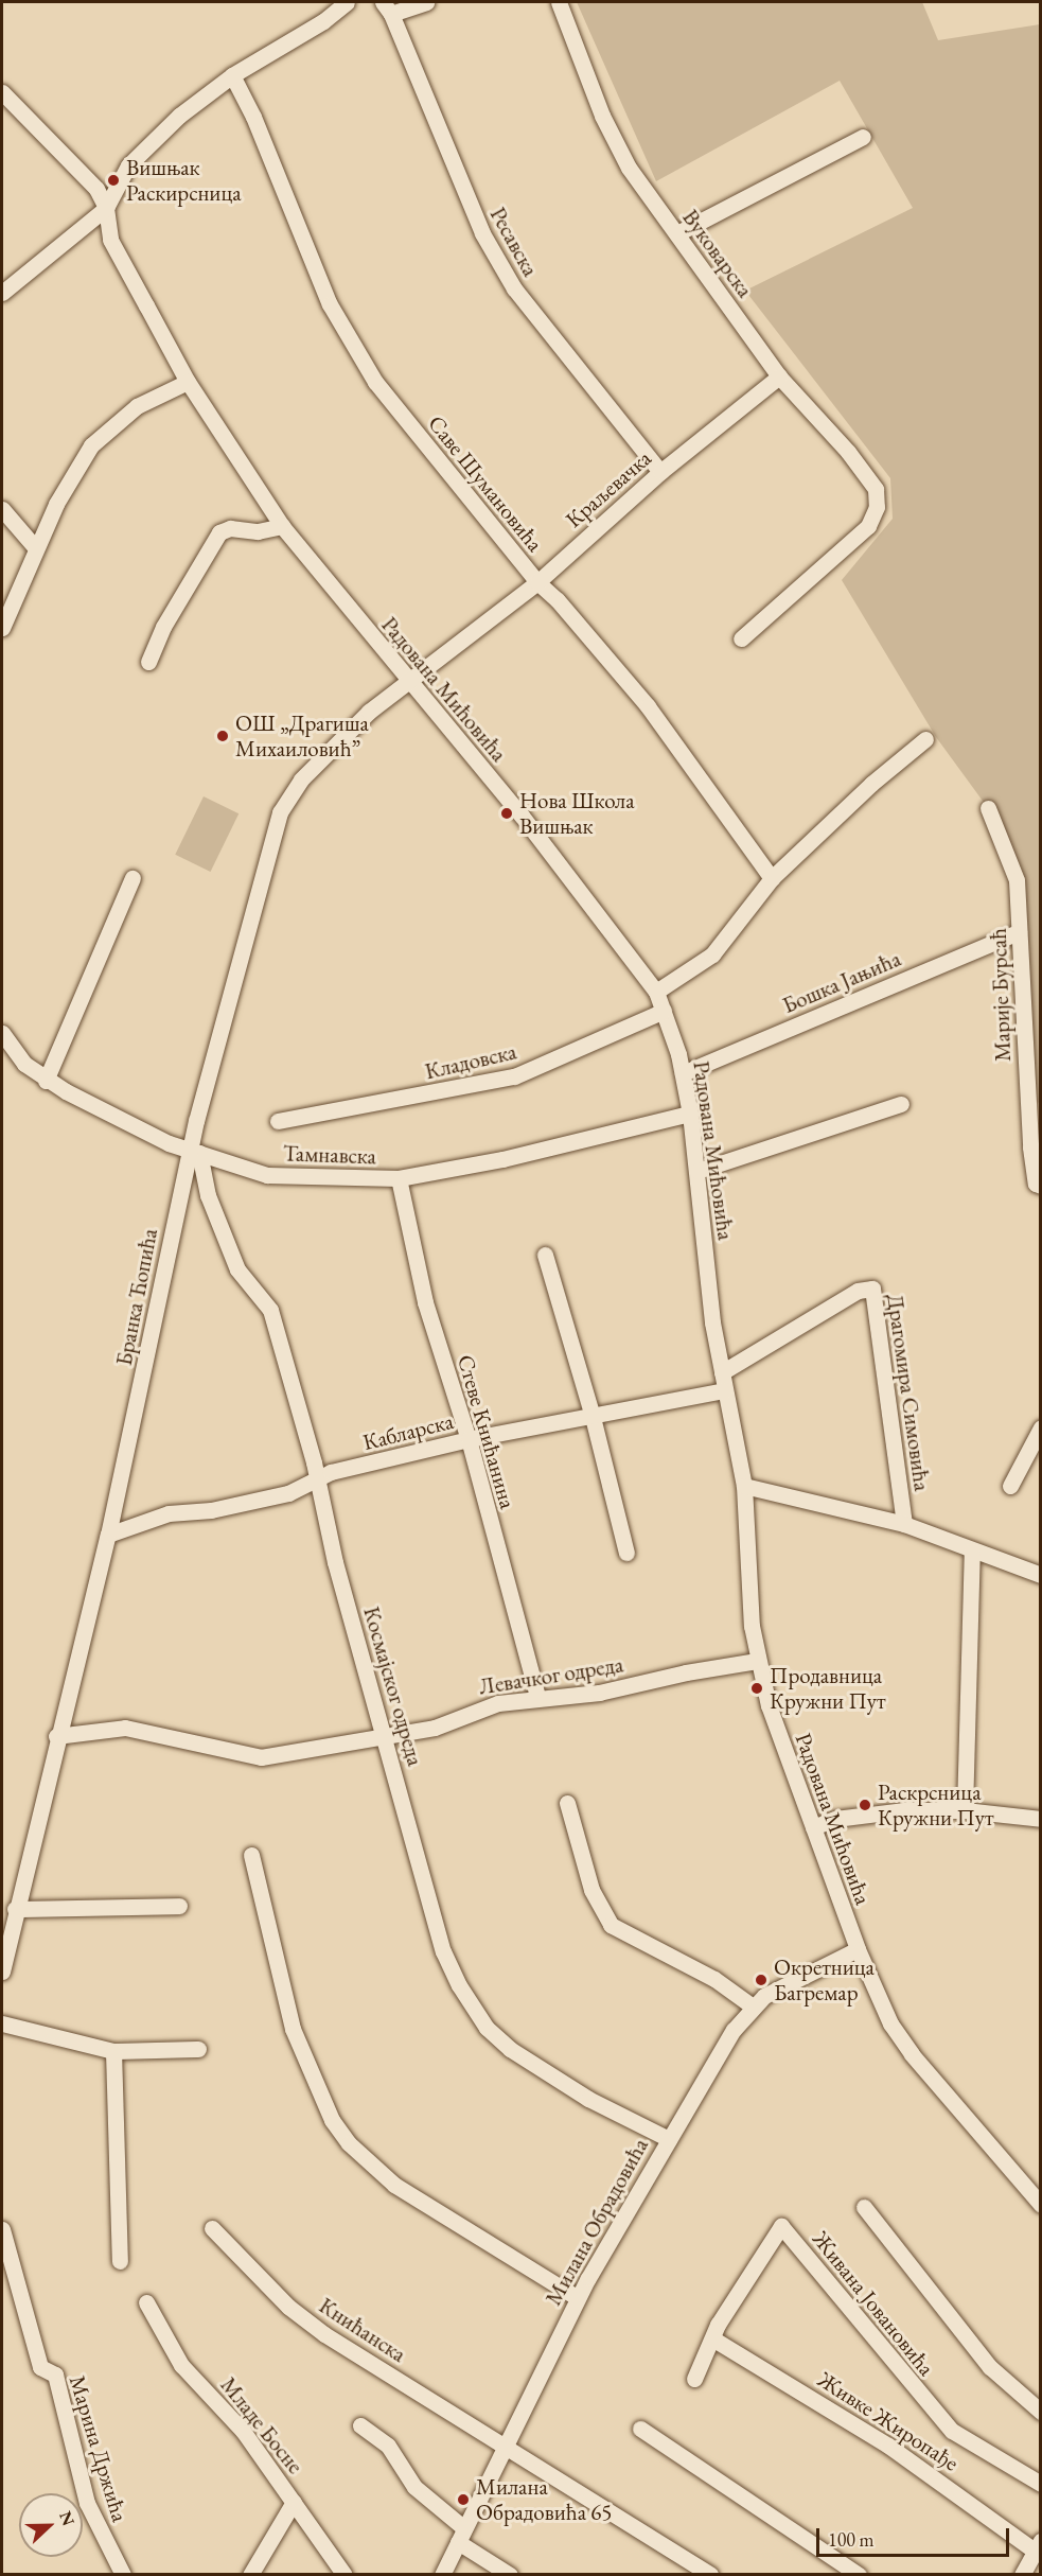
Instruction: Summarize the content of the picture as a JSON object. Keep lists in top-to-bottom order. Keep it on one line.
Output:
{"streets":{"street":["Ресавска","Вуковарска","Саве Шумановића","Краљевачка","Радована Мићовића","Бошка Јањића","Марије Бурсаћ","Кладовска","Тамнавска","Бранка Ћопића","Драгомира Симовића","Кабларска","Стеве Книћанина","Левачког одреда","Космајског одреда","Милана Обрадовића","Живана Јовановића","Книћанска","Живке Жиропађе","Младе Босне","Марина Држића"]},"crossings":[["Ресавска","Краљевачка"],["Вуковарска","Краљевачка"],["Саве Шумановића","Краљевачка"],["Краљевачка","Радована Мићовића"],["Краљевачка","Бранка Ћопића"],["Радована Мићовића","Бошка Јањића"],["Радована Мићовића","Кладовска"],["Радована Мићовића","Тамнавска"],["Радована Мићовића","Бранка Ћопића"],["Радована Мићовића","Драгомира Симовића"],["Радована Мићовића","Кабларска"],["Радована Мићовића","Левачког одреда"],["Радована Мићовића","Милана Обрадовића"],["Бошка Јањића","Марије Бурсаћ"],["Тамнавска","Бранка Ћопића"],["Тамнавска","Стеве Книћанина"],["Тамнавска","Космајског одреда"],["Бранка Ћопића","Кабларска"],["Бранка Ћопића","Левачког одреда"],["Бранка Ћопића","Космајског одреда"],["Кабларска","Стеве Книћанина"],["Кабларска","Космајског одреда"],["Стеве Книћанина","Левачког одреда"],["Левачког одреда","Космајског одреда"],["Космајског одреда","Милана Обрадовића"],["Милана Обрадовића","Книћанска"],["Живана Јовановића","Живке Жиропађе"]],"places":["Вишњак Раскирсница","ОШ „Драгиша Михаиловић”","Нова Школа Вишњак","Продавница Кружни Пут","Раскрсница Кружни Пут","Окретница Багремар","Милана Обрадовића 65"],"scale_bar":"100 m","north":"right"}
